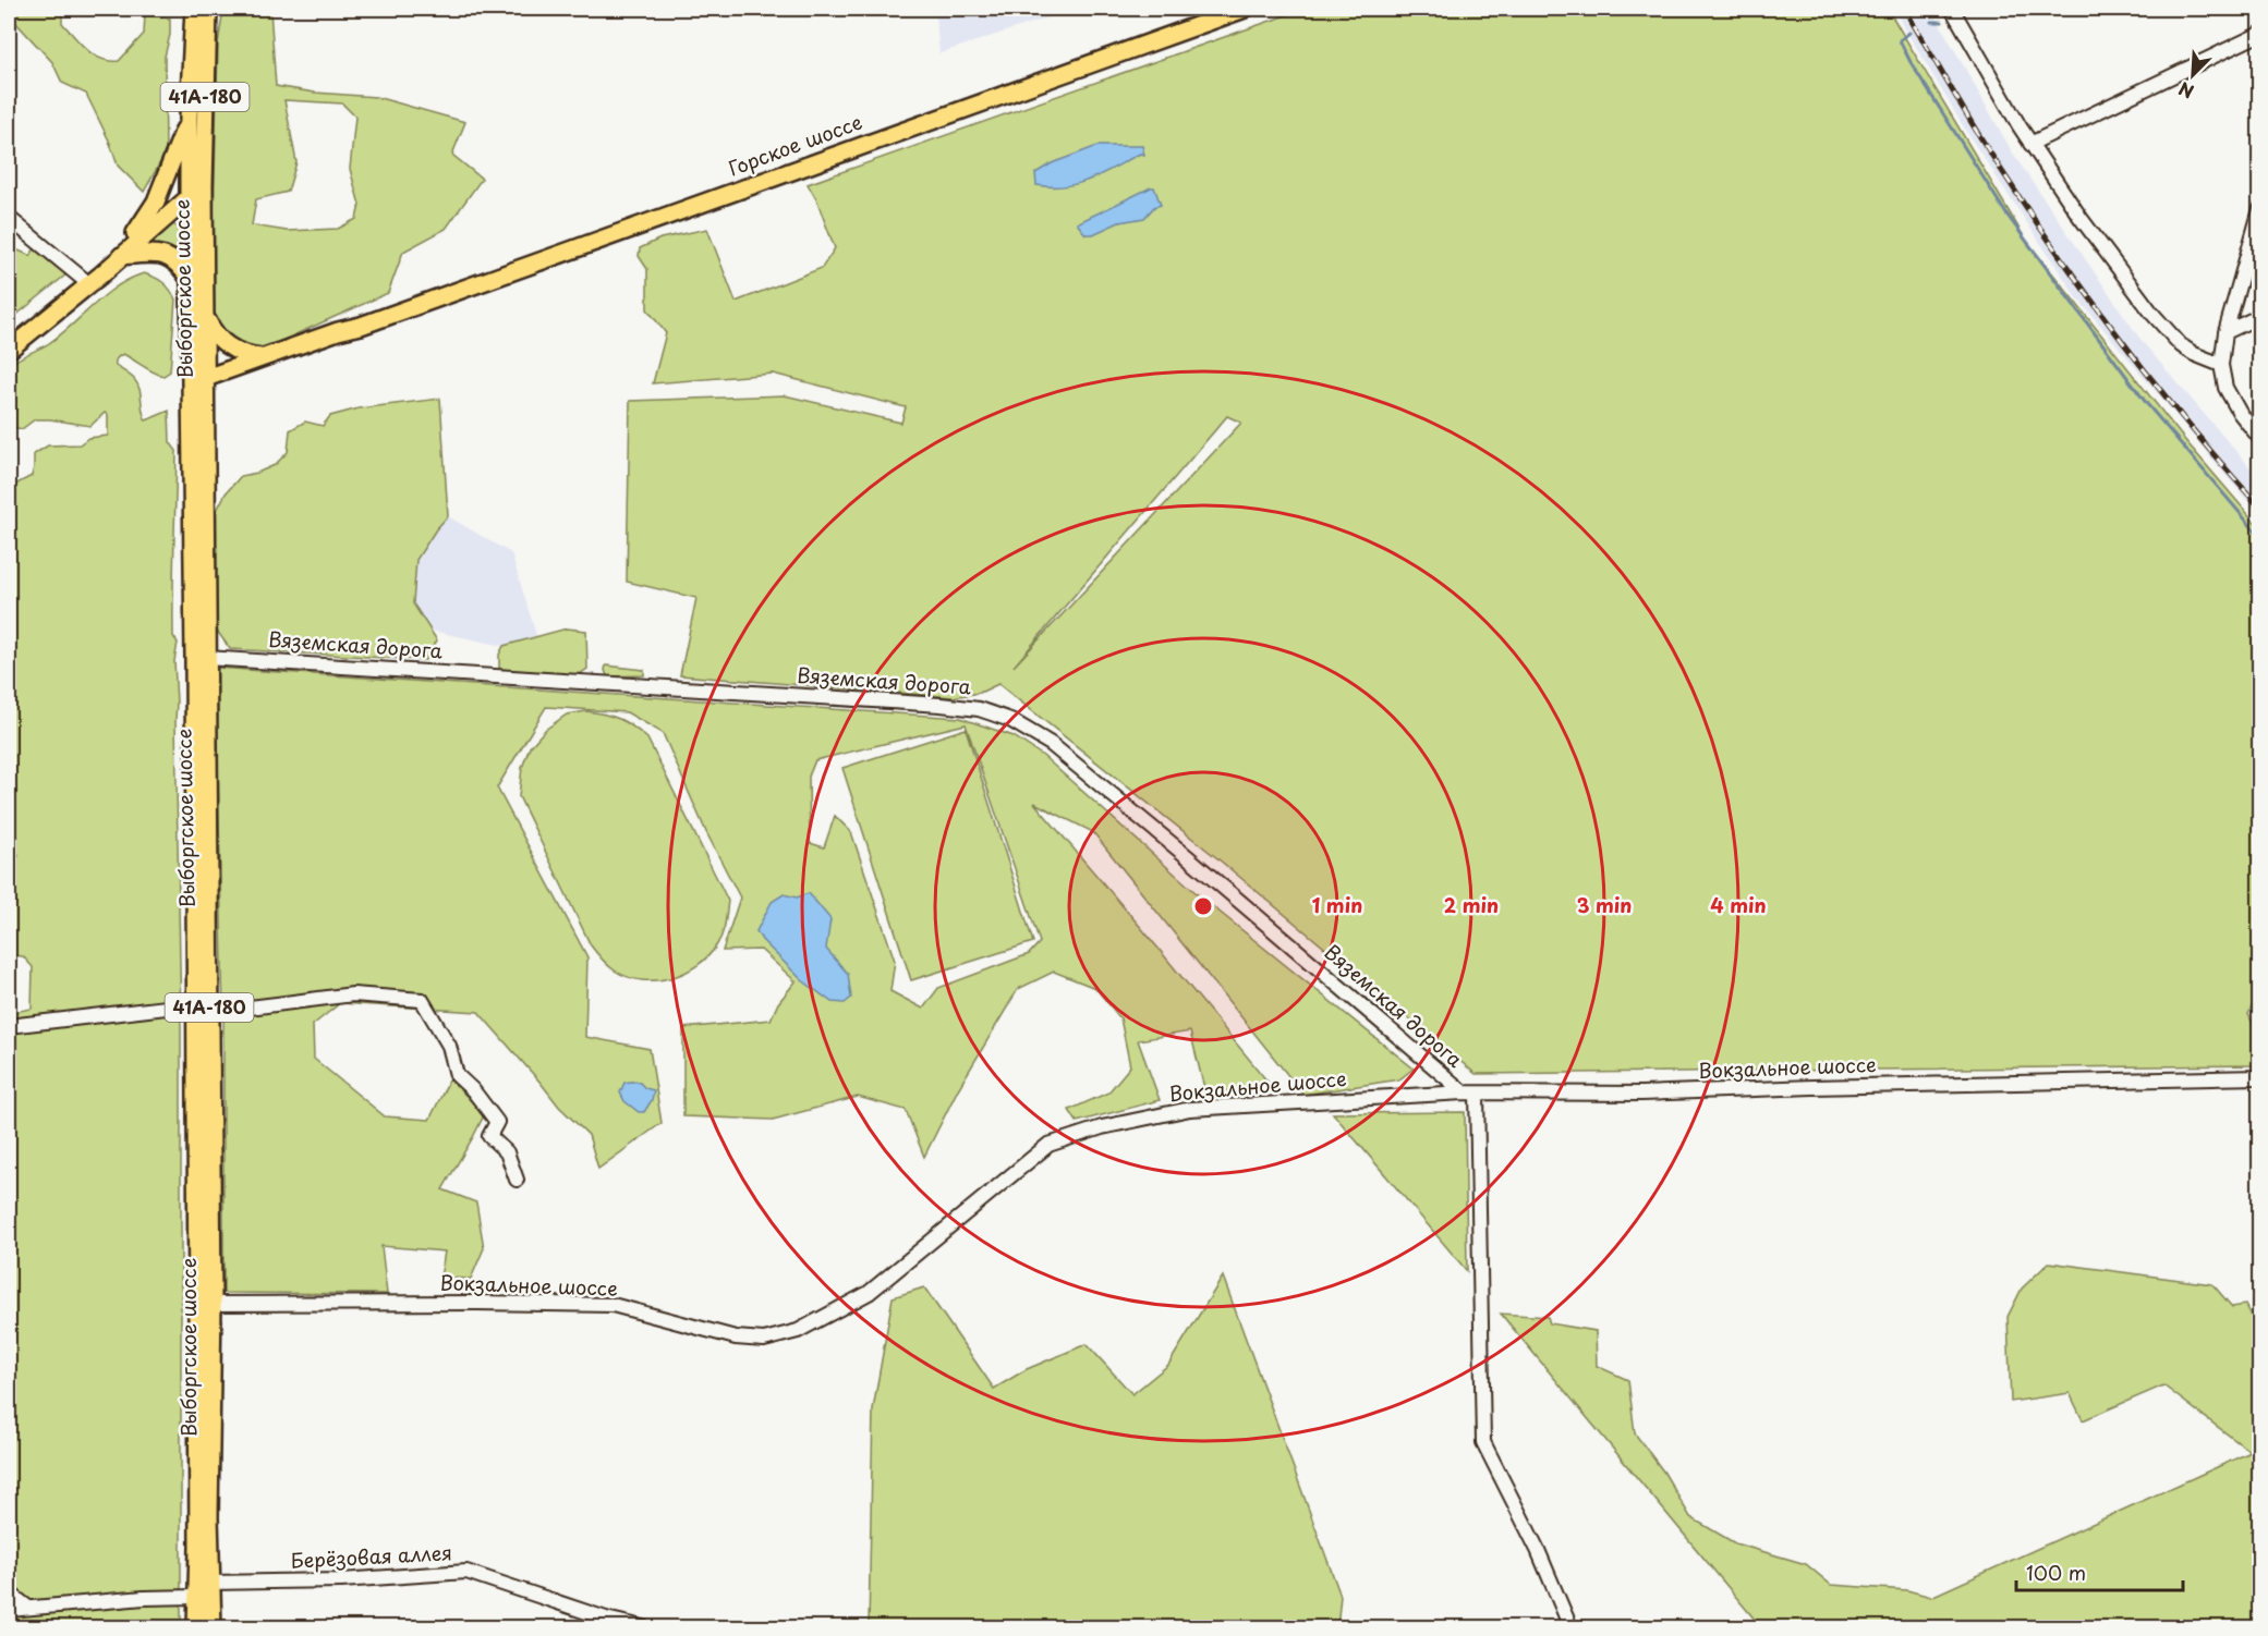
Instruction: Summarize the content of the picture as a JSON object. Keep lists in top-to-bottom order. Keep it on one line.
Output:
{"streets":{"main road":["41А-180","Горское шоссе","Выборгское шоссе"],"street":["Вяземская дорога","Вокзальное шоссе","Берёзовая аллея"]},"crossings":[["Горское шоссе","Выборгское шоссе"],["Выборгское шоссе","Вяземская дорога"],["Выборгское шоссе","Вокзальное шоссе"],["Выборгское шоссе","Берёзовая аллея"],["Вяземская дорога","Вокзальное шоссе"]],"scale_bar":"100 m","north":"bottom left","rings":["1 min","2 min","3 min","4 min"]}
